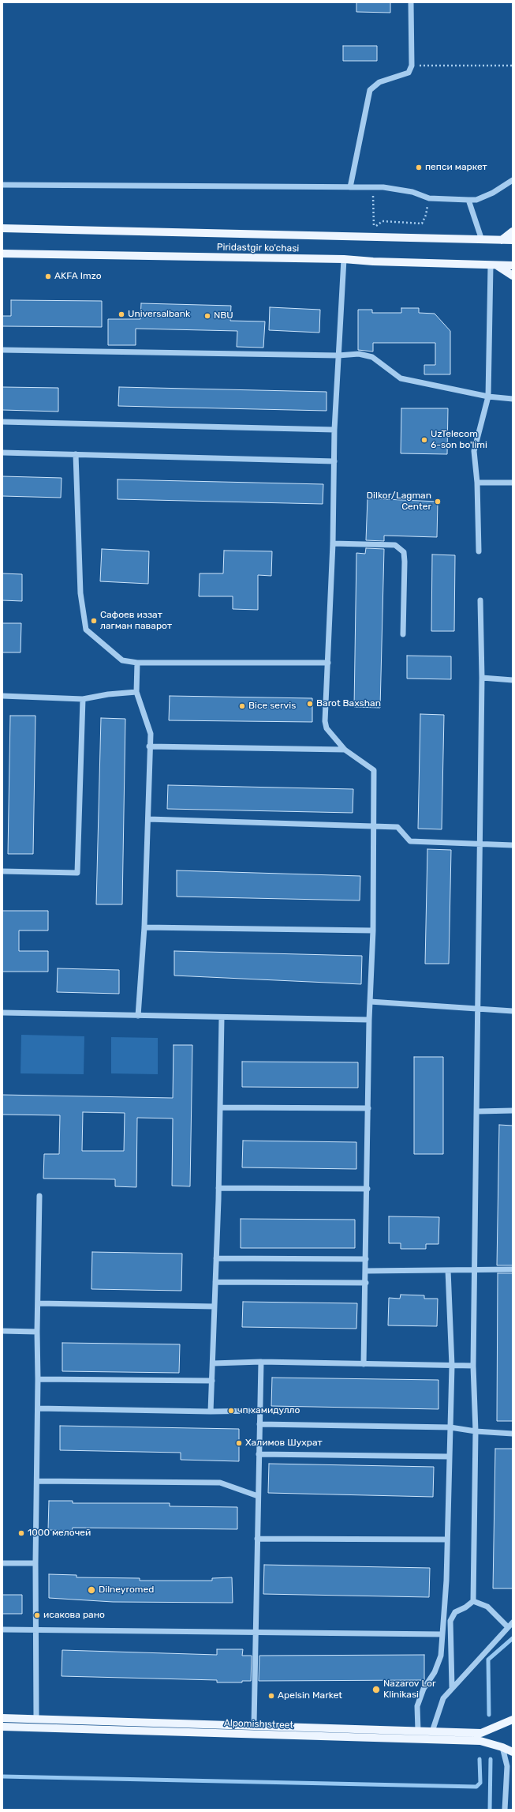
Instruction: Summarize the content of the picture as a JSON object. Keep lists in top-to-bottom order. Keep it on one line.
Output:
{"streets":{"main road":["Piridastgir ko'chasi","Alpomish street"]},"places":["пепси маркет","AKFA Imzo","Universalbank","NBU","UzTelecom 6-son bo'limi","Dilkor/Lagman Center","Сафоев иззат лагман паварот","Barot Baxshan","Bice servis","чп хамидулло","Халимов Шухрат","1000 мелочей","Dilneyromed","исакова рано","Nazarov Lor Klinikasi","Apelsin Market"]}
